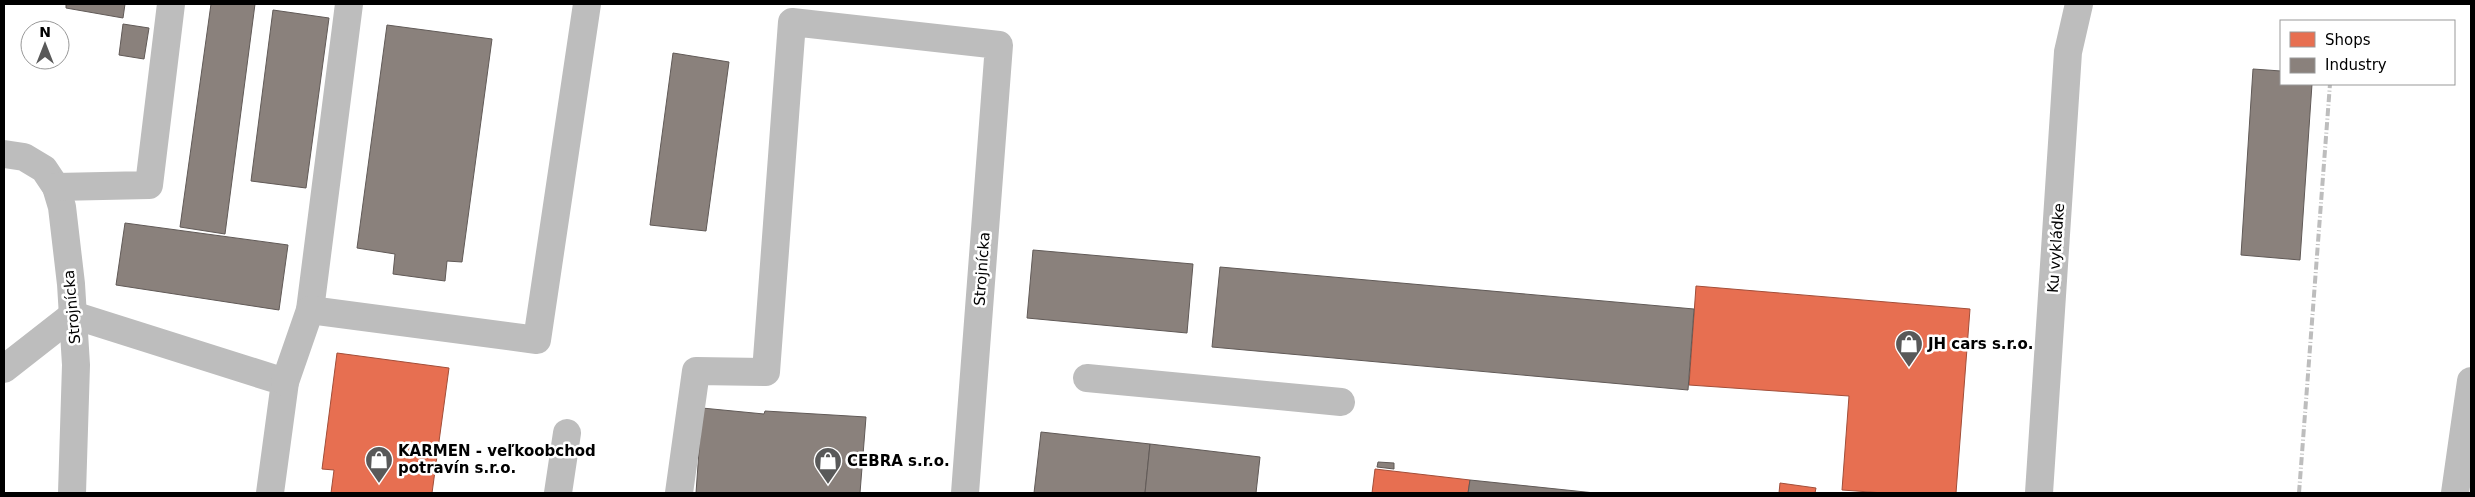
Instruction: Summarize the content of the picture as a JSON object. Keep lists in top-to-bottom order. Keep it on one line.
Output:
{"streets":{"lane":["Ku vykládke","Strojnícka"]},"places":{"shop":["JH cars s.r.o.","KARMEN - veľkoobchod potravín s.r.o.","CEBRA s.r.o."]},"legend":["Shops","Industry"],"north":"top"}
